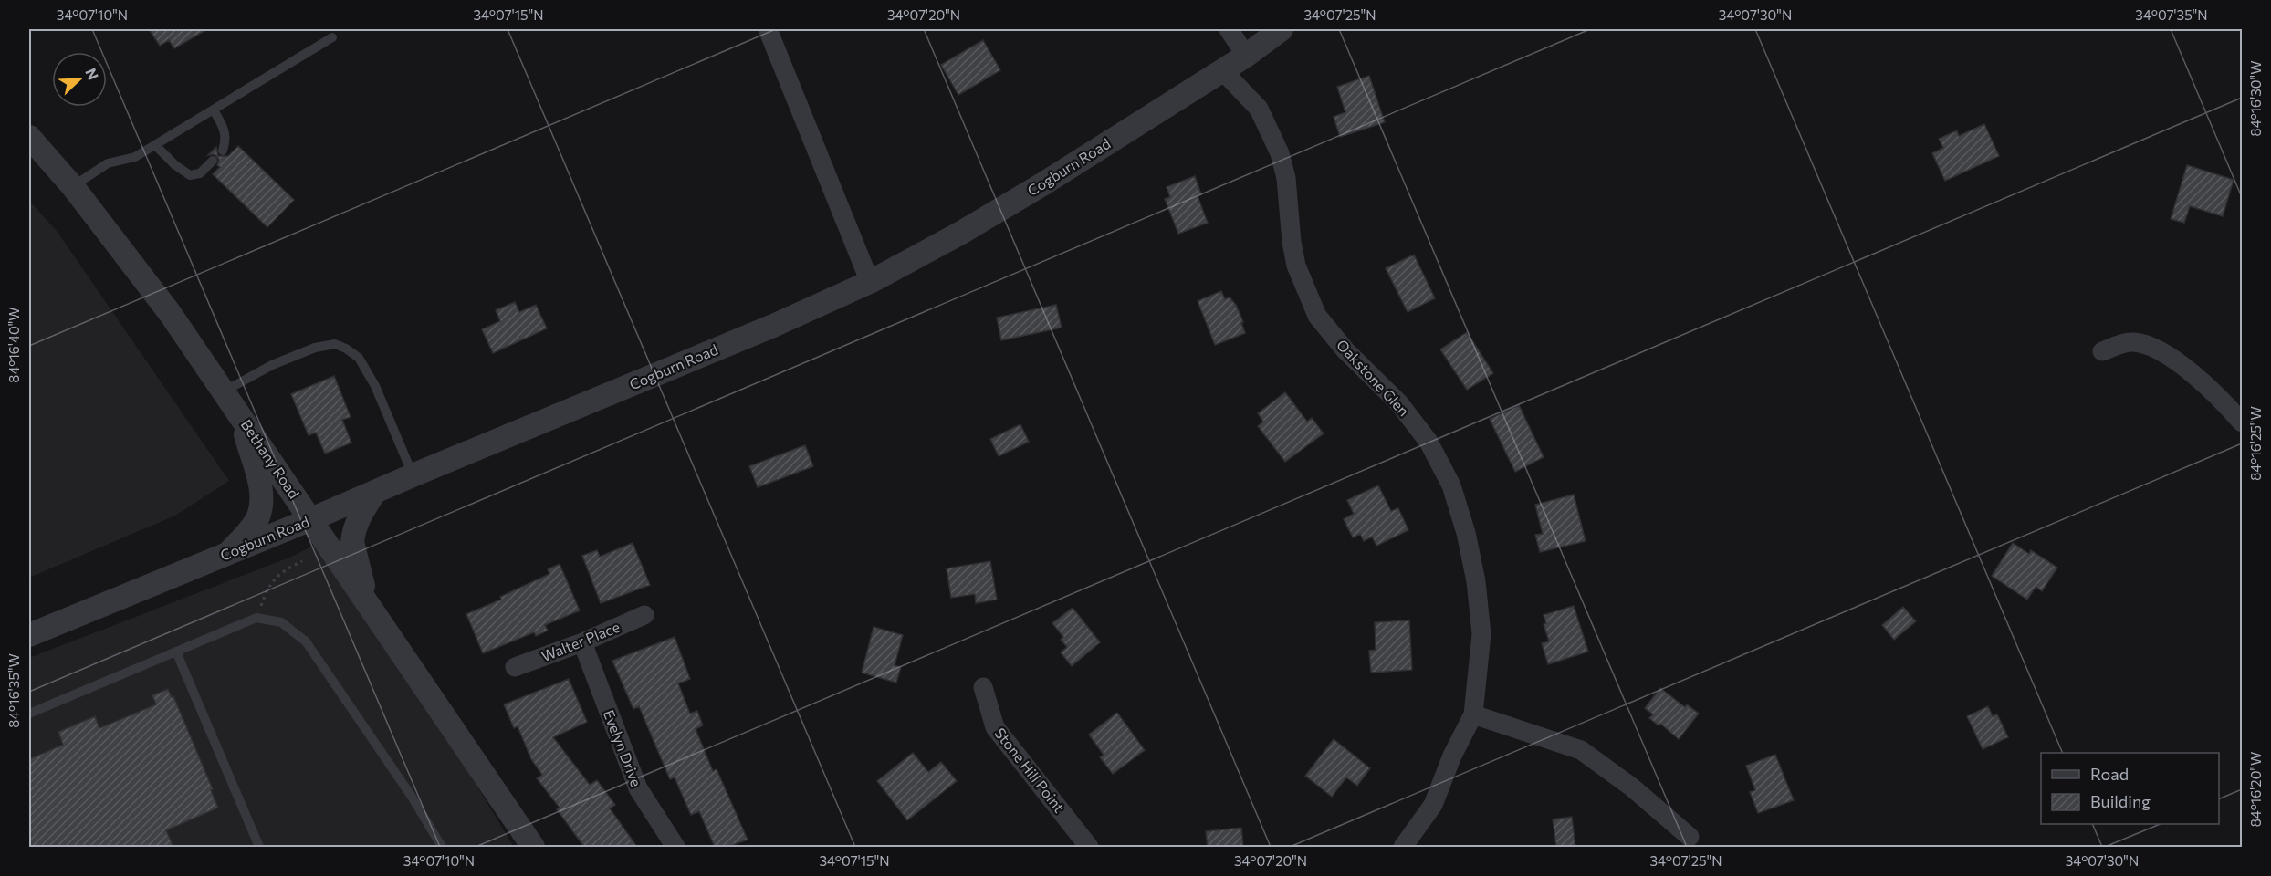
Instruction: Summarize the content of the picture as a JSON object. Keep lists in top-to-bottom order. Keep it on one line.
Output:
{"streets":{"street":["Cogburn Road","Oakstone Glen","Bethany Road","Walter Place","Evelyn Drive","Stone Hill Point"]},"crossings":[["Cogburn Road","Oakstone Glen"],["Cogburn Road","Bethany Road"],["Walter Place","Evelyn Drive"]],"legend":["Road","Building"],"north":"top right","coordinates":["34°07'10\"N","34°07'15\"N","34°07'20\"N","34°07'25\"N","34°07'30\"N","34°07'35\"N","84°16'30\"W","84°16'40\"W","84°16'25\"W","84°16'35\"W","84°16'20\"W"]}
